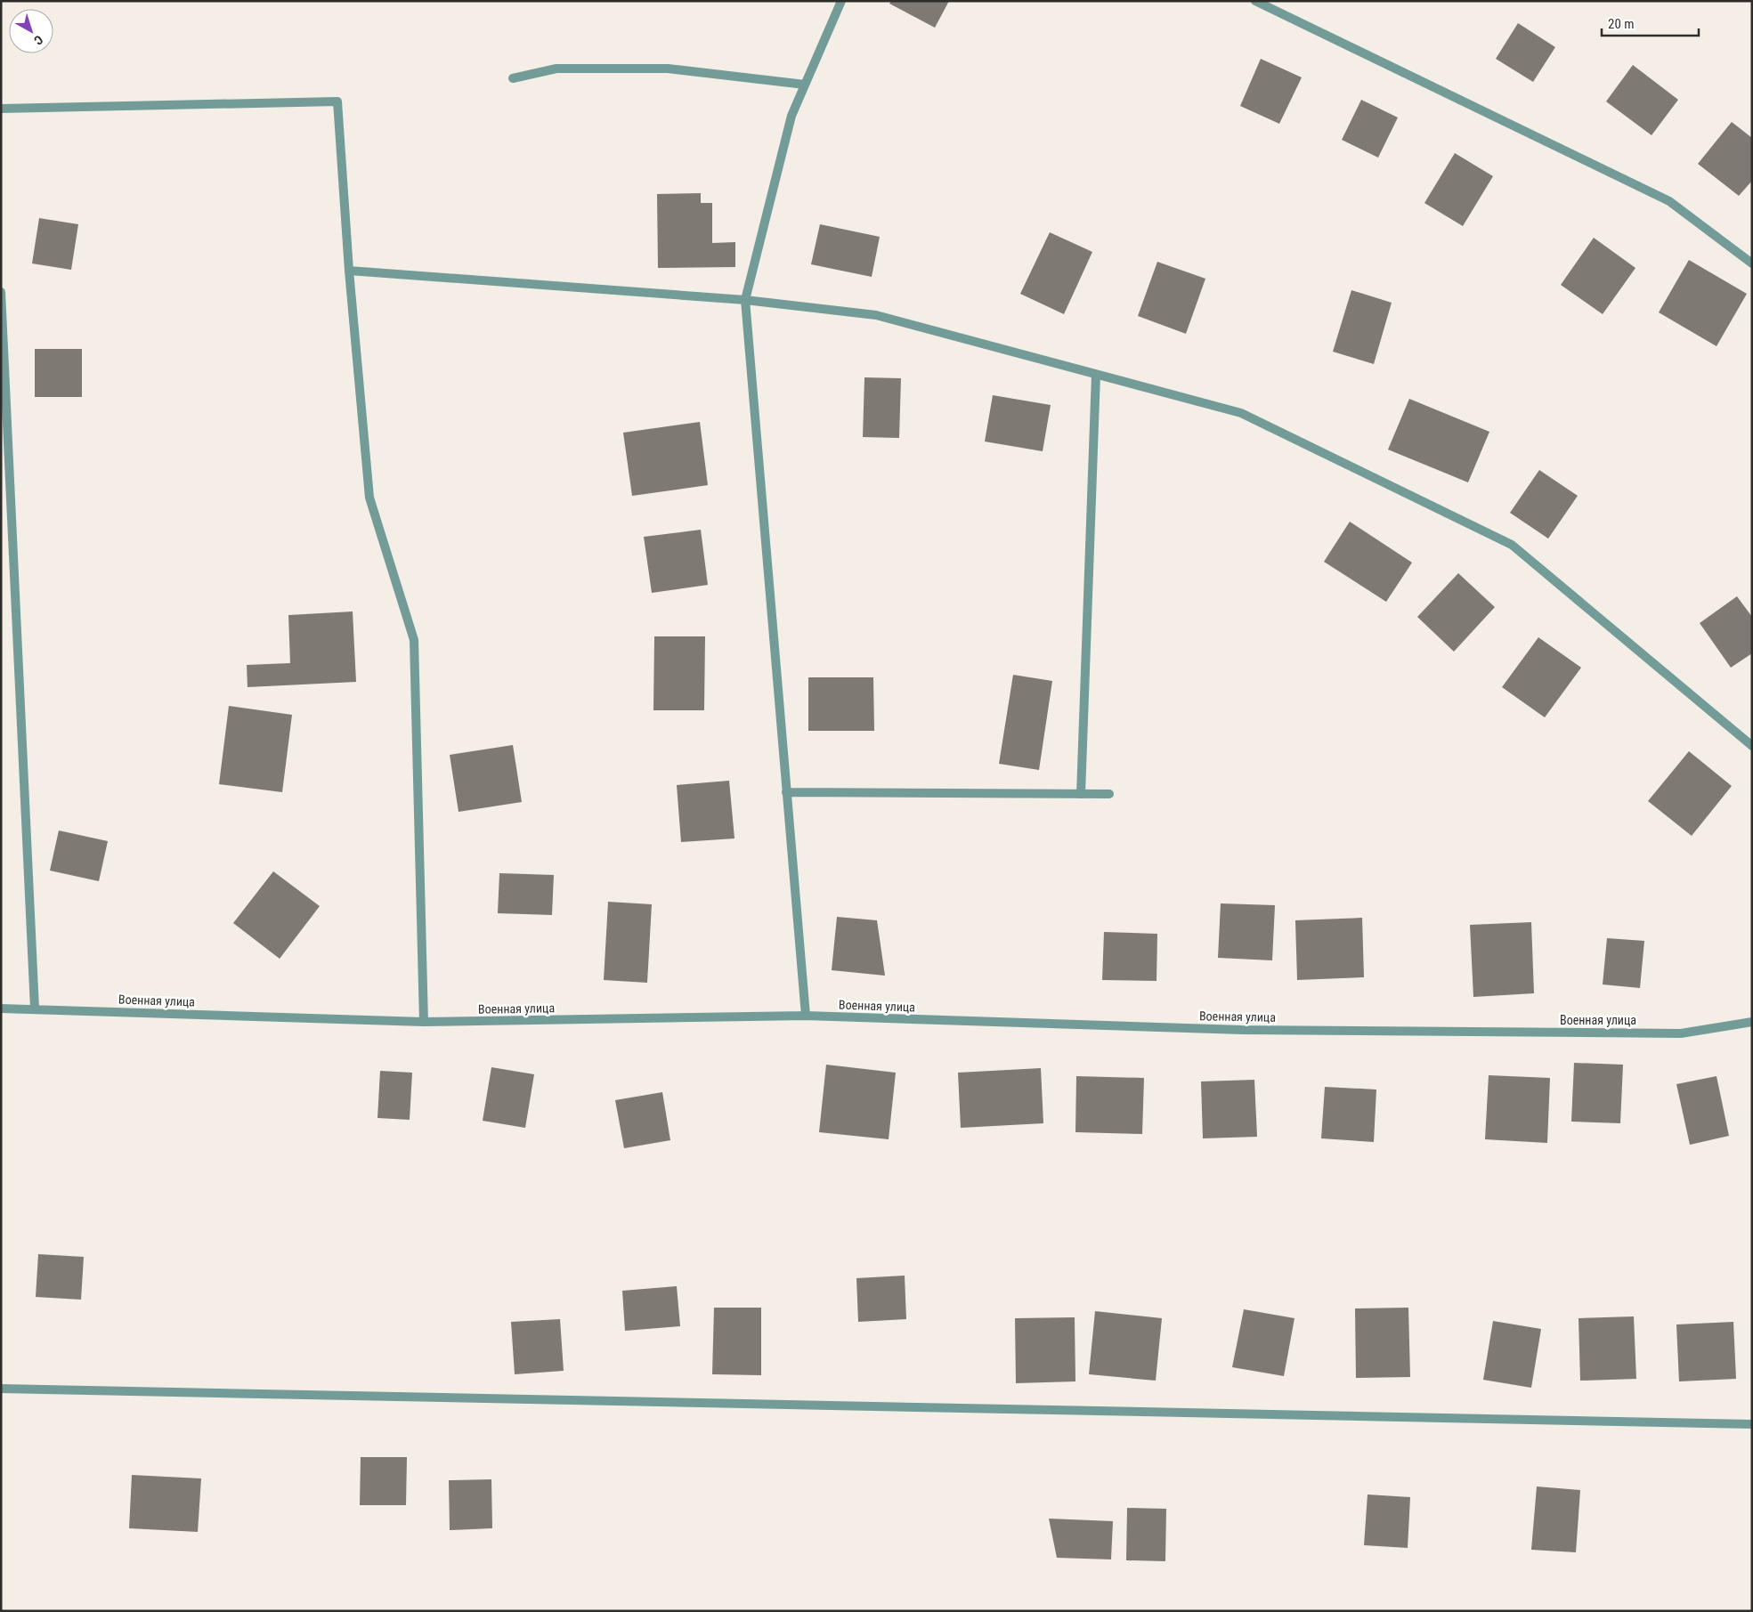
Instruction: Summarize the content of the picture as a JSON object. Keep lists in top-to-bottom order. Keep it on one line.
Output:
{"streets":{"street":["Военная улица"]},"scale_bar":"20 m","north":"bottom right"}
